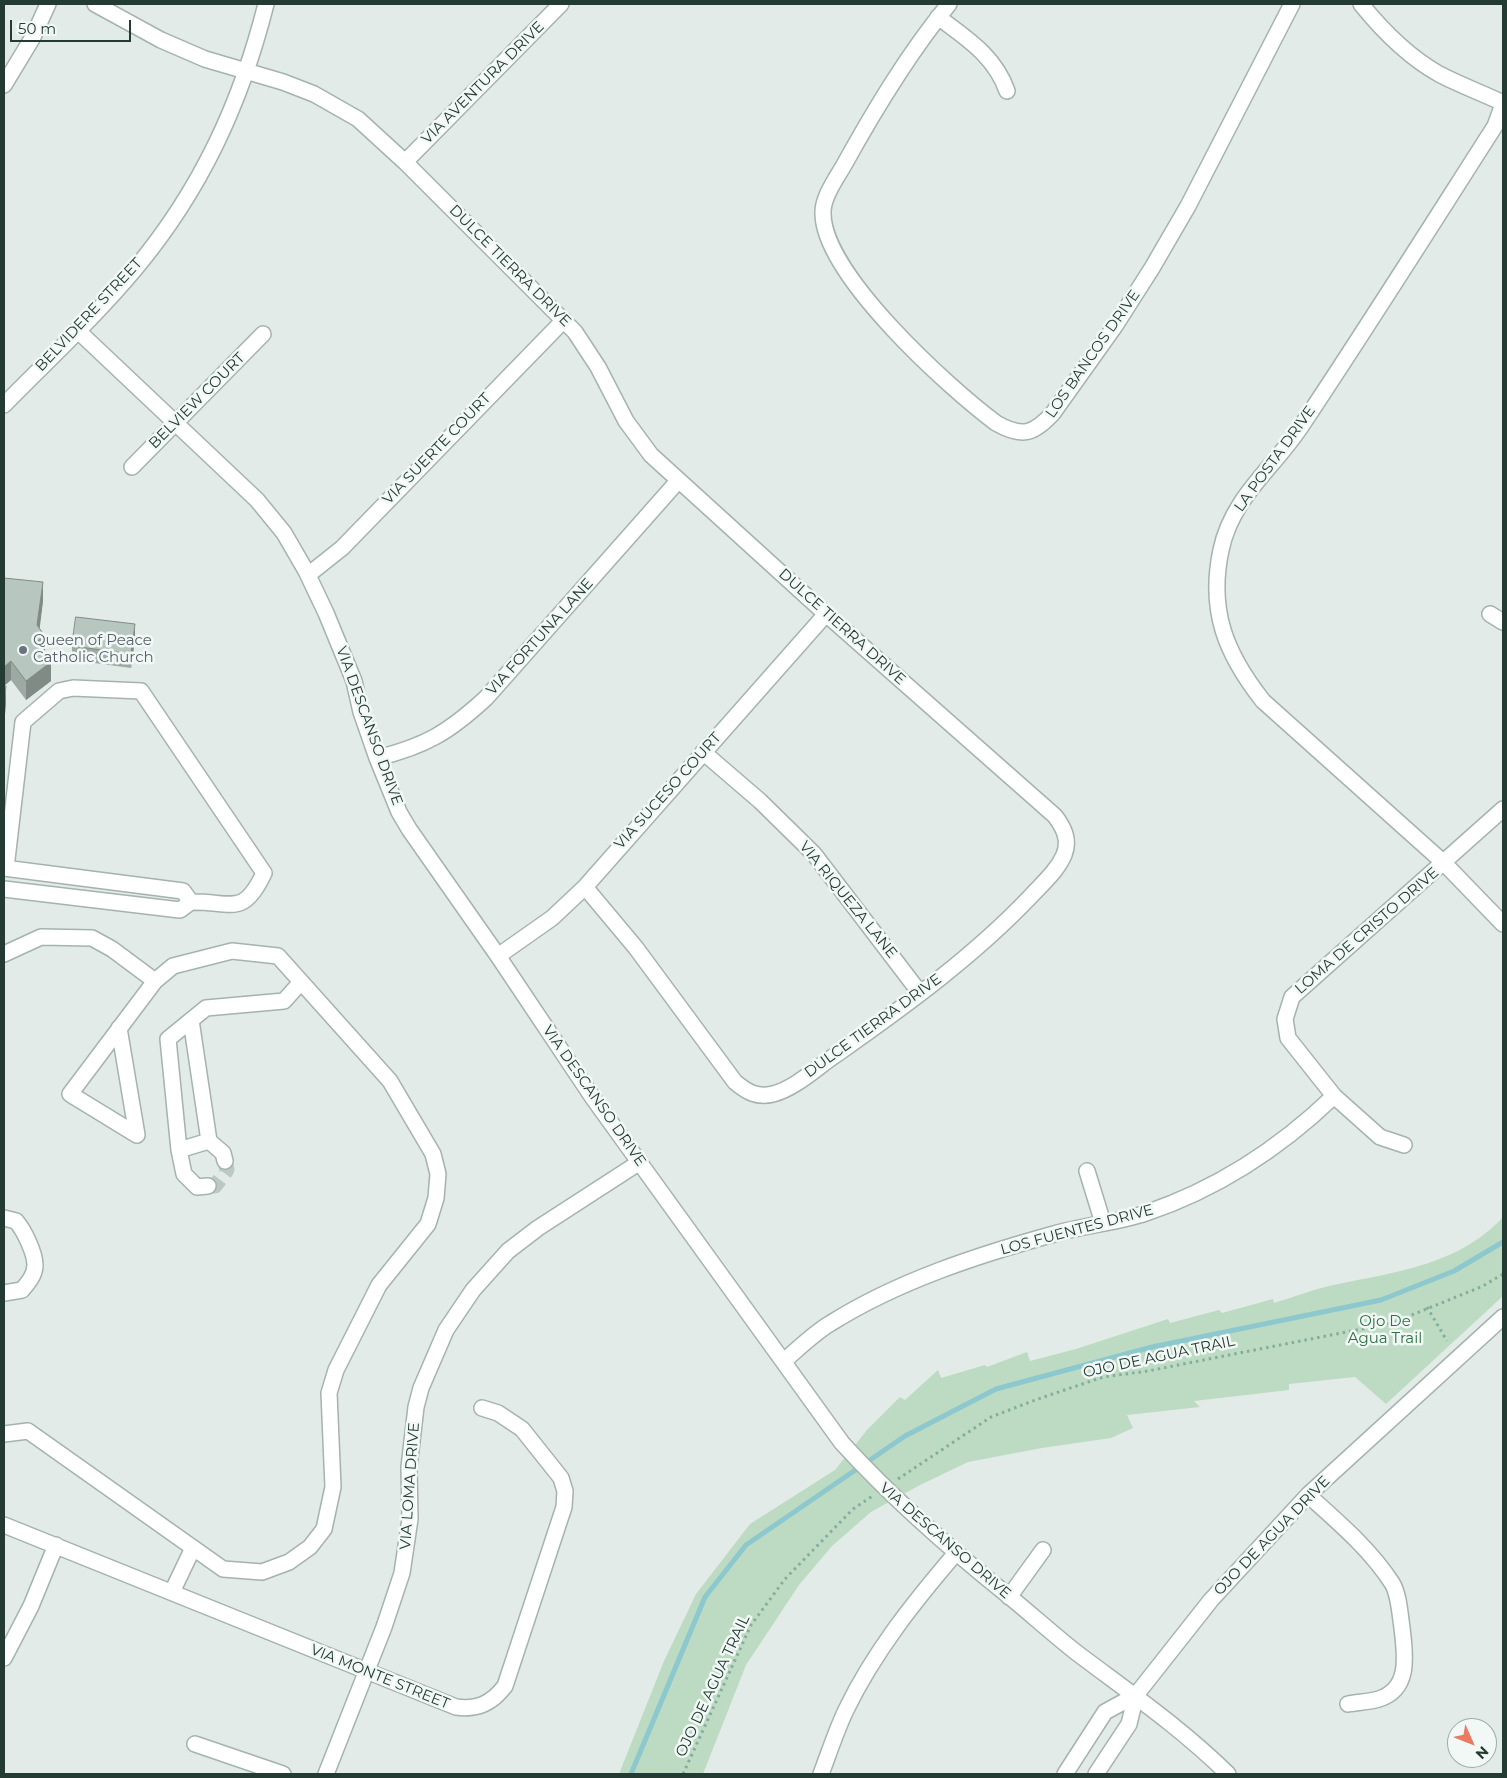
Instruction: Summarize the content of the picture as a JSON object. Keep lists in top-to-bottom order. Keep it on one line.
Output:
{"streets":{"street":["VIA AVENTURA DRIVE","DULCE TIERRA DRIVE","BELVIDERE STREET","LOS BANCOS DRIVE","BELVIEW COURT","VIA SUERTE COURT","LA POSTA DRIVE","VIA FORTUNA LANE","VIA DESCANSO DRIVE","VIA SUCESO COURT","VIA RIQUEZA LANE","LOMA DE CRISTO DRIVE","LOS FUENTES DRIVE","VIA LOMA DRIVE","OJO DE AGUA DRIVE","VIA MONTE STREET"],"path":["OJO DE AGUA TRAIL"]},"crossings":[["VIA AVENTURA DRIVE","DULCE TIERRA DRIVE"],["DULCE TIERRA DRIVE","BELVIDERE STREET"],["DULCE TIERRA DRIVE","VIA SUERTE COURT"],["DULCE TIERRA DRIVE","VIA FORTUNA LANE"],["DULCE TIERRA DRIVE","VIA SUCESO COURT"],["DULCE TIERRA DRIVE","VIA RIQUEZA LANE"],["BELVIDERE STREET","VIA DESCANSO DRIVE"],["BELVIEW COURT","VIA DESCANSO DRIVE"],["VIA SUERTE COURT","VIA DESCANSO DRIVE"],["LA POSTA DRIVE","LOMA DE CRISTO DRIVE"],["VIA FORTUNA LANE","VIA DESCANSO DRIVE"],["VIA DESCANSO DRIVE","VIA SUCESO COURT"],["VIA DESCANSO DRIVE","LOS FUENTES DRIVE"],["VIA DESCANSO DRIVE","OJO DE AGUA TRAIL"],["VIA DESCANSO DRIVE","VIA LOMA DRIVE"],["VIA DESCANSO DRIVE","OJO DE AGUA DRIVE"],["VIA SUCESO COURT","VIA RIQUEZA LANE"],["LOMA DE CRISTO DRIVE","LOS FUENTES DRIVE"],["VIA LOMA DRIVE","VIA MONTE STREET"]],"parks":["Ojo De Agua Trail"],"places":["Queen of Peace Catholic Church"],"scale_bar":"50 m","north":"bottom right"}
